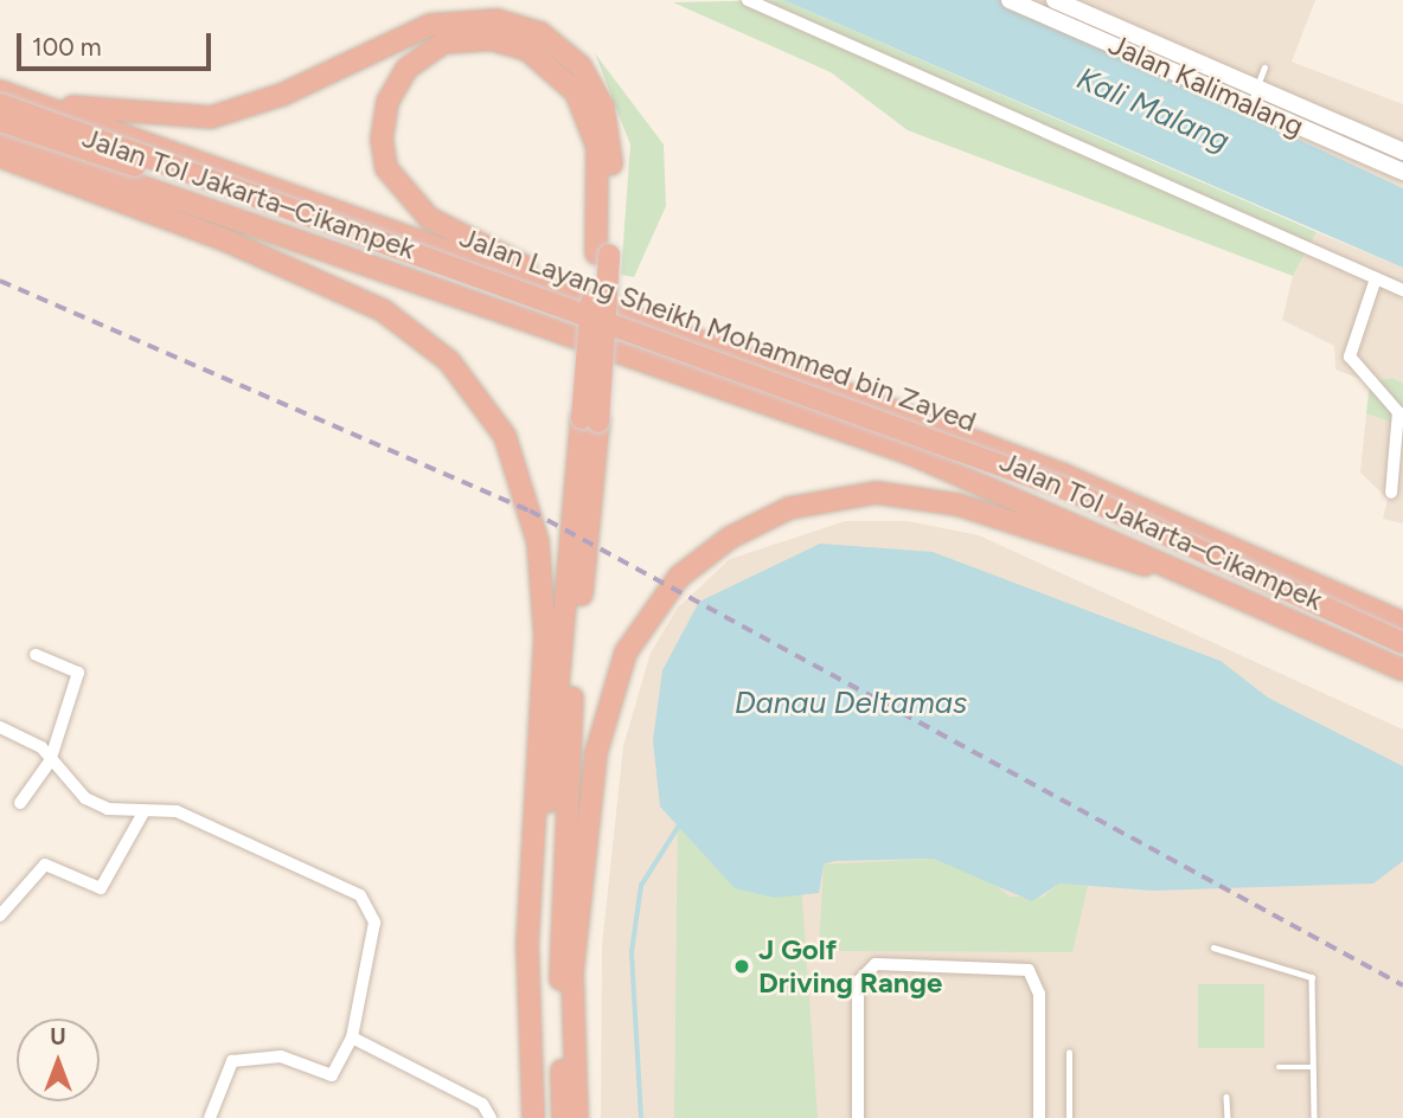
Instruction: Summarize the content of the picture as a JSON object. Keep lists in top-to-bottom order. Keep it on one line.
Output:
{"streets":{"highway":["Jalan Tol Jakarta–Cikampek","Jalan Layang Sheikh Mohammed bin Zayed"],"main road":["Jalan Kalimalang"]},"water":["Kali Malang","Danau Deltamas"],"places":["J Golf Driving Range"],"scale_bar":"100 m","north":"top"}
